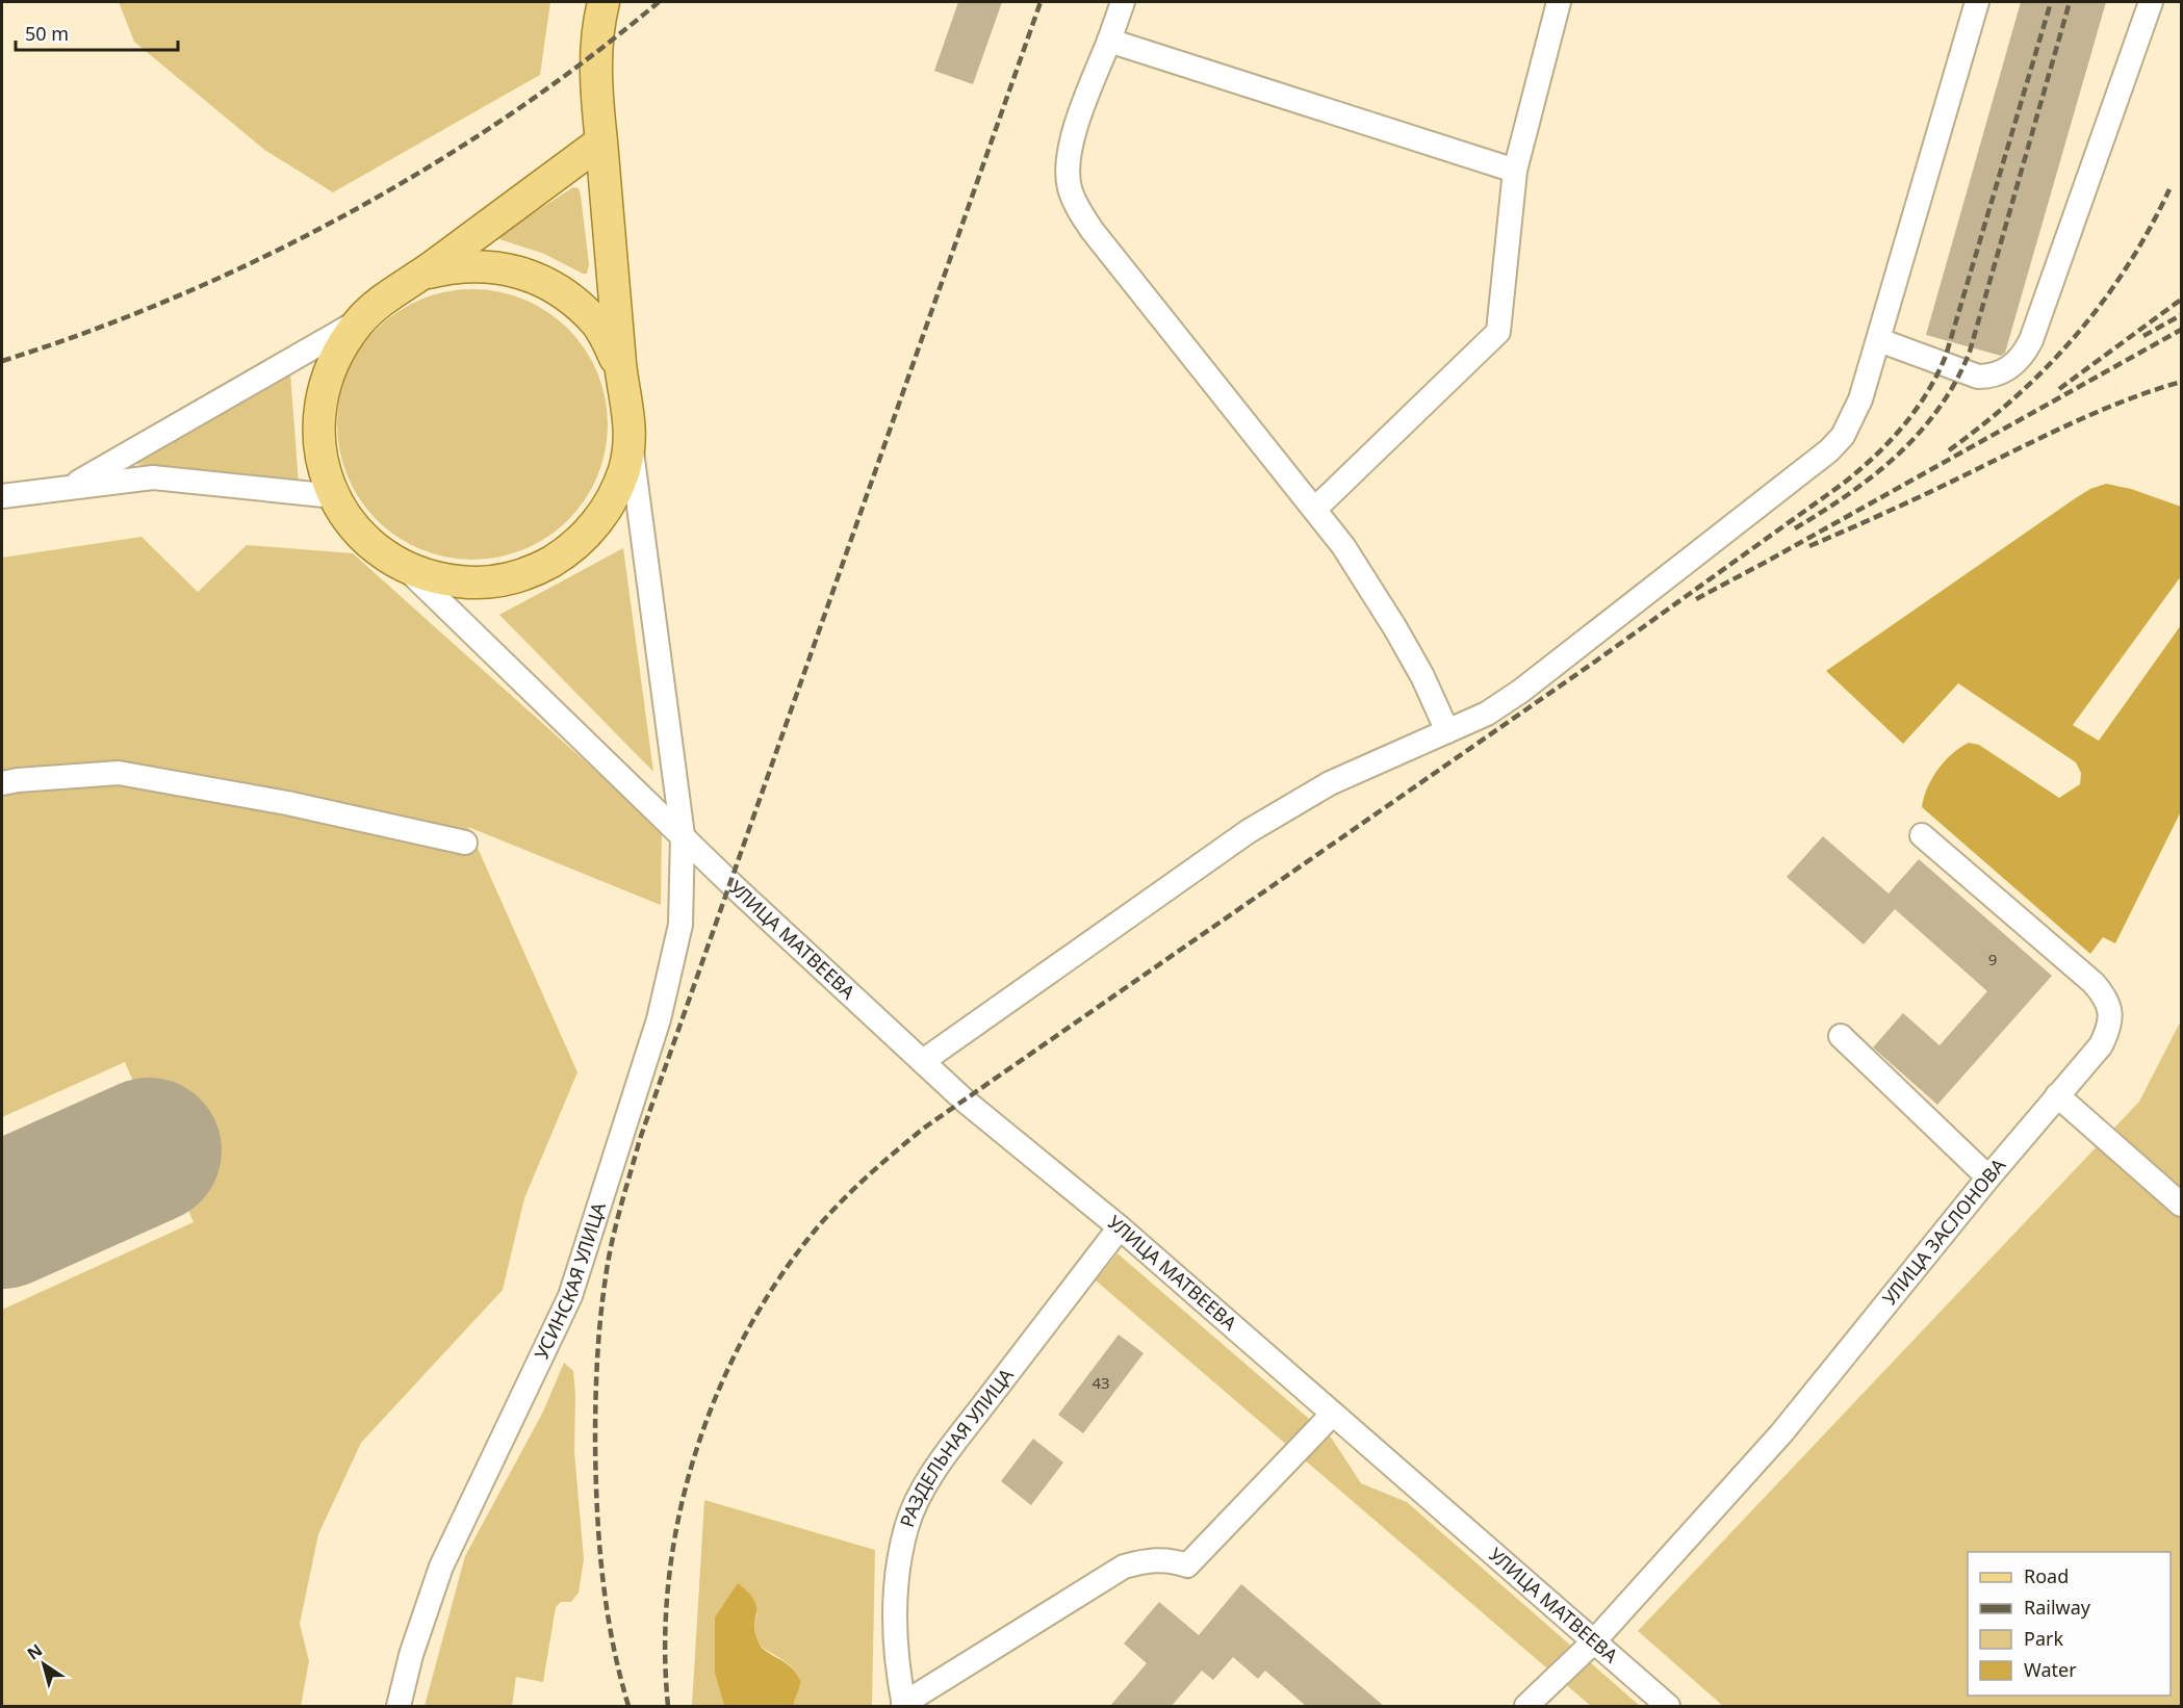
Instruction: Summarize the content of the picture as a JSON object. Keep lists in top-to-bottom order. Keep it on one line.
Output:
{"streets":{"street":["УЛИЦА МАТВЕЕВА","УЛИЦА ЗАСЛОНОВА","УСИНСКАЯ УЛИЦА","РАЗДЕЛЬНАЯ УЛИЦА"]},"crossings":[["УЛИЦА МАТВЕЕВА","УЛИЦА ЗАСЛОНОВА"],["УЛИЦА МАТВЕЕВА","УСИНСКАЯ УЛИЦА"],["УЛИЦА МАТВЕЕВА","РАЗДЕЛЬНАЯ УЛИЦА"]],"house_numbers":["9","43"],"legend":["Road","Railway","Park","Water"],"scale_bar":"50 m","north":"top left"}
